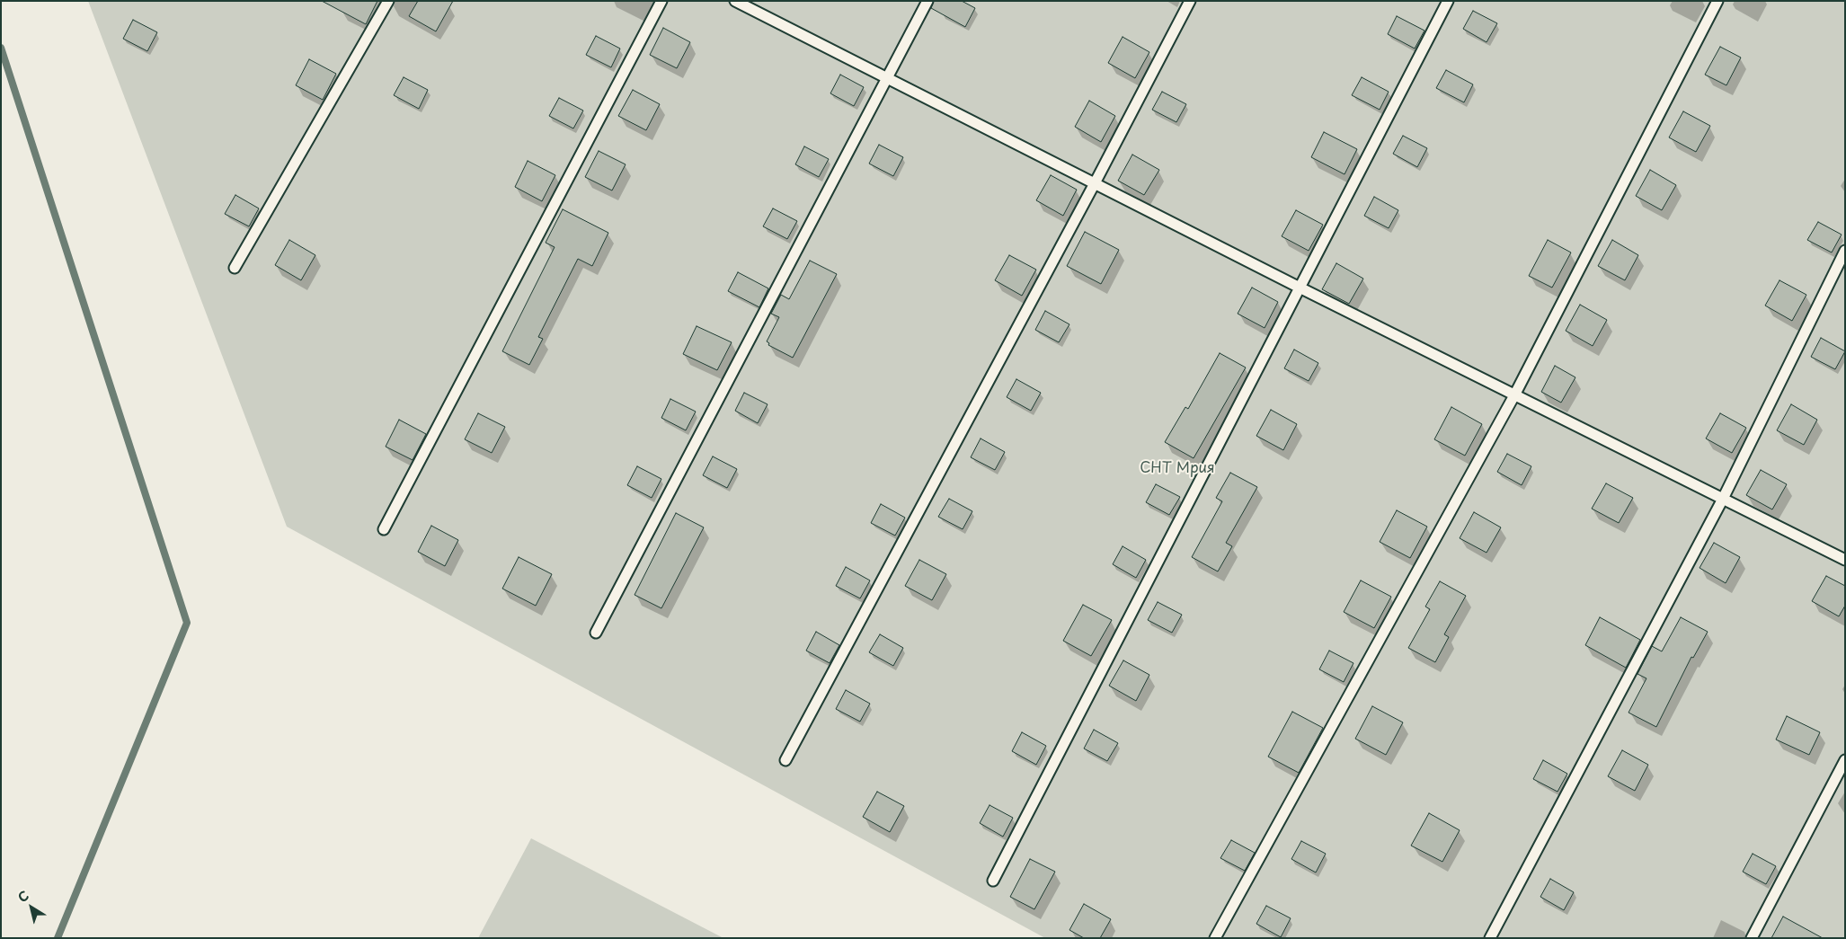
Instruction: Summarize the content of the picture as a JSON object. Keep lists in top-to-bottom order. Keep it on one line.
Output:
{"parks":["СНТ Мрия"],"north":"top left"}
